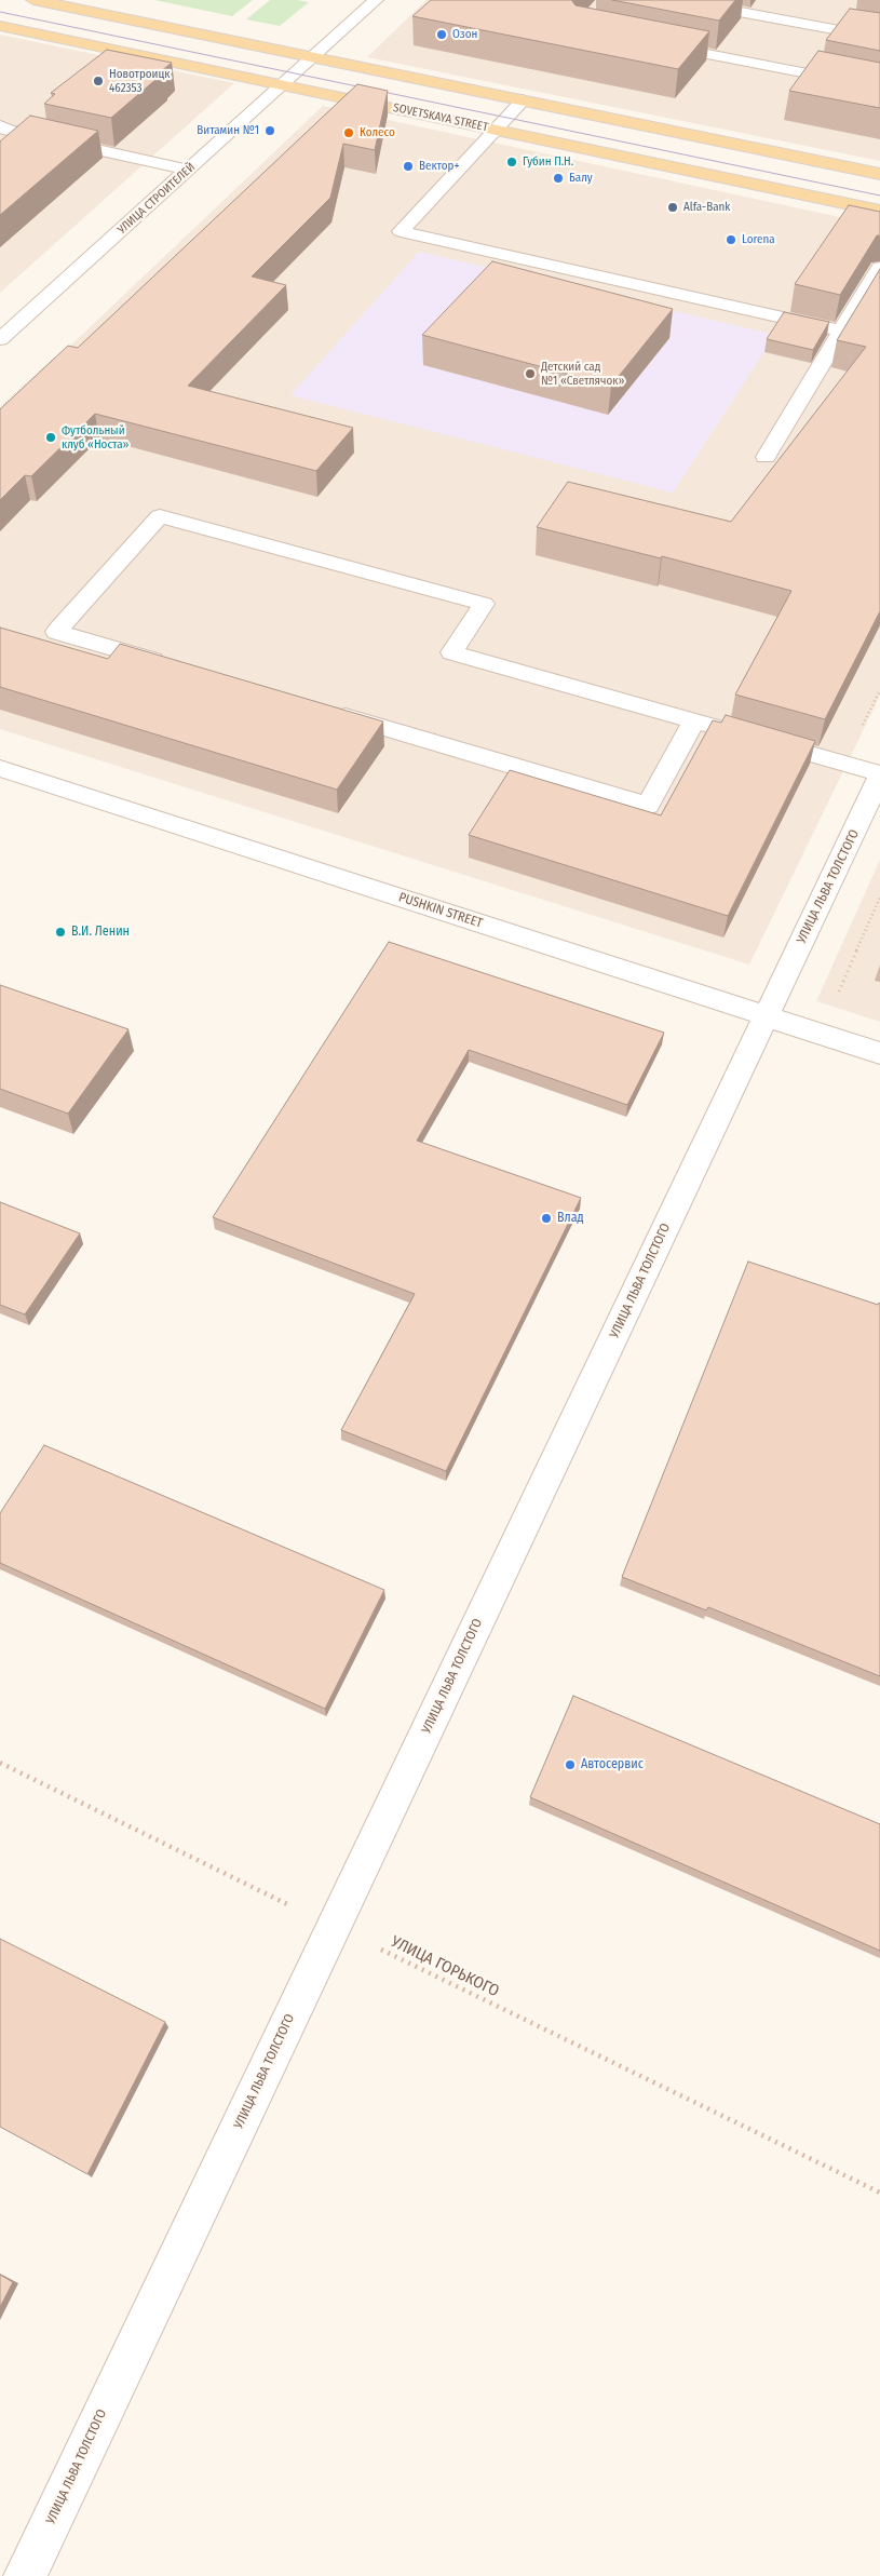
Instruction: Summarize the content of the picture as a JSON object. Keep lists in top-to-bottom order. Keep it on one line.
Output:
{"streets":{"main road":["SOVETSKAYA STREET"],"street":["УЛИЦА СТРОИТЕЛЕЙ","УЛИЦА ЛЬВА ТОЛСТОГО","PUSHKIN STREET"],"path":["УЛИЦА ГОРЬКОГО"]},"crossings":[["SOVETSKAYA STREET","УЛИЦА СТРОИТЕЛЕЙ"],["УЛИЦА ЛЬВА ТОЛСТОГО","PUSHKIN STREET"],["УЛИЦА ЛЬВА ТОЛСТОГО","УЛИЦА ГОРЬКОГО"]],"places":["Озон","Новотроицк 462353","Витамин №1","Колесо","Губин П.Н.","Вектор+","Балу","Alfa-Bank","Lorena","Детский сад №1 «Светлячок»","Футбольный клуб «Носта»","В.И. Ленин","Влад","Автосервис"]}
